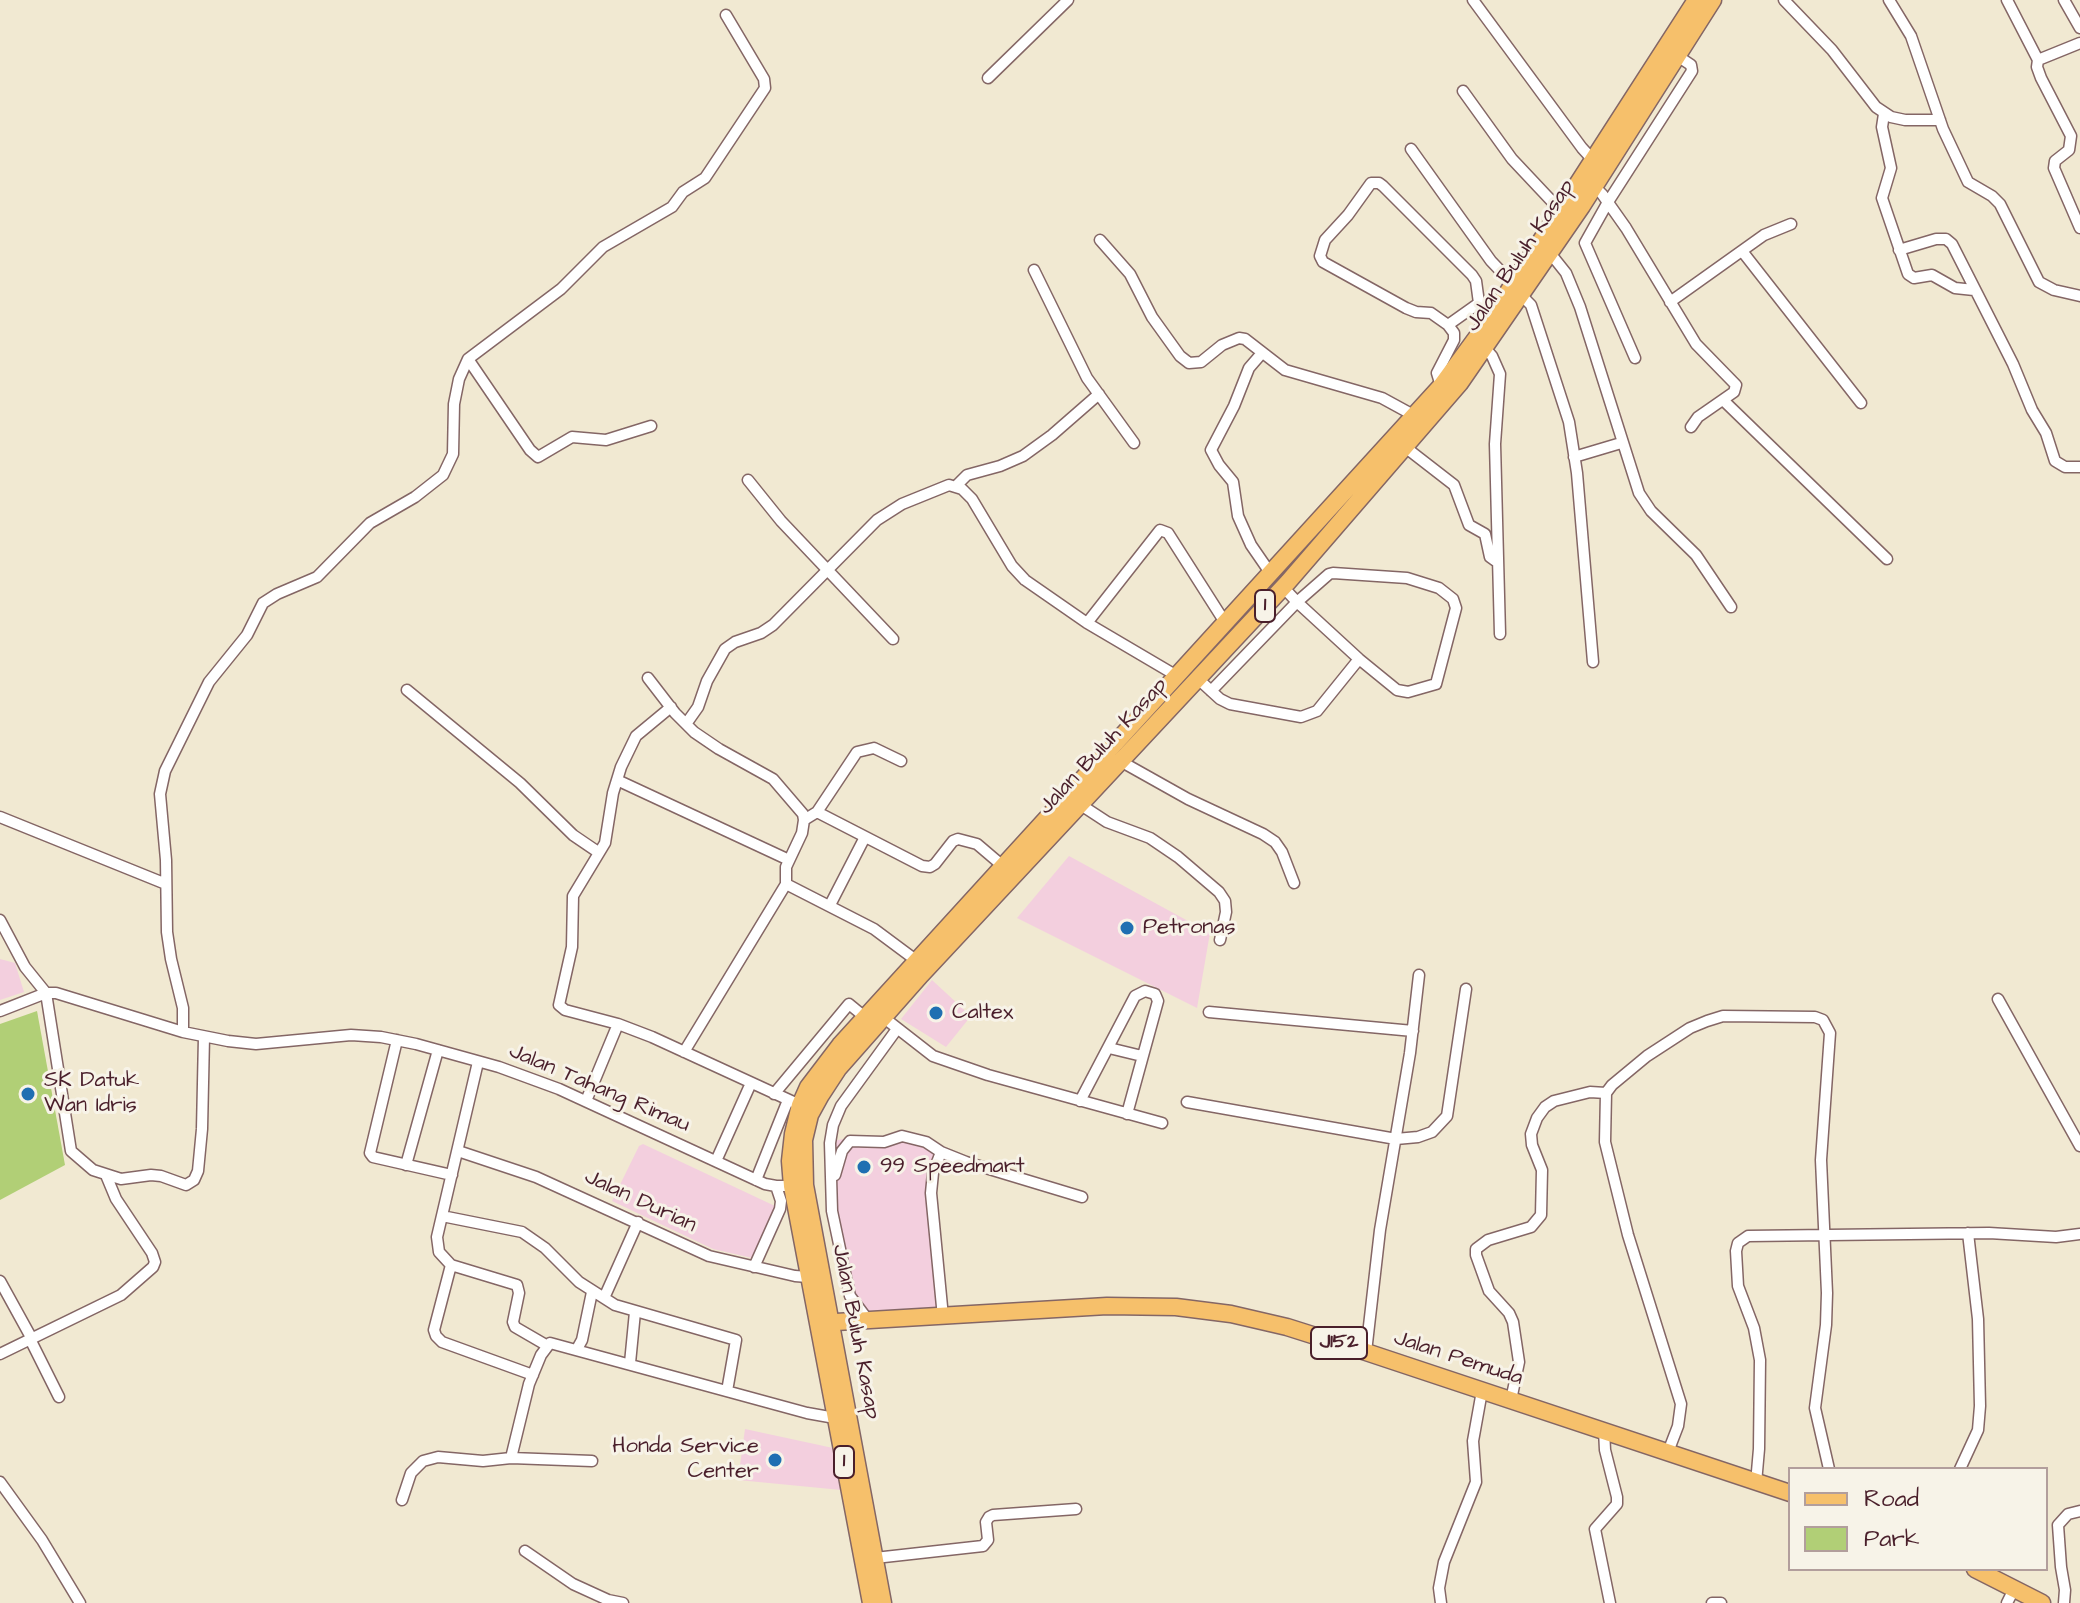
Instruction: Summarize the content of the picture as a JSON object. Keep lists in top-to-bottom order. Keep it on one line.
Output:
{"streets":{"main road":["Jalan Buluh Kasap","1","J152","Jalan Pemuda"],"street":["Jalan Tahang Rimau","Jalan Durian"]},"crossings":[["Jalan Buluh Kasap","Jalan Tahang Rimau"],["Jalan Buluh Kasap","Jalan Durian"],["Jalan Buluh Kasap","Jalan Pemuda"]],"places":["Petronas","Caltex","SK Datuk Wan Idris","99 Speedmart","Honda Service Center"],"legend":["Road","Park"]}
